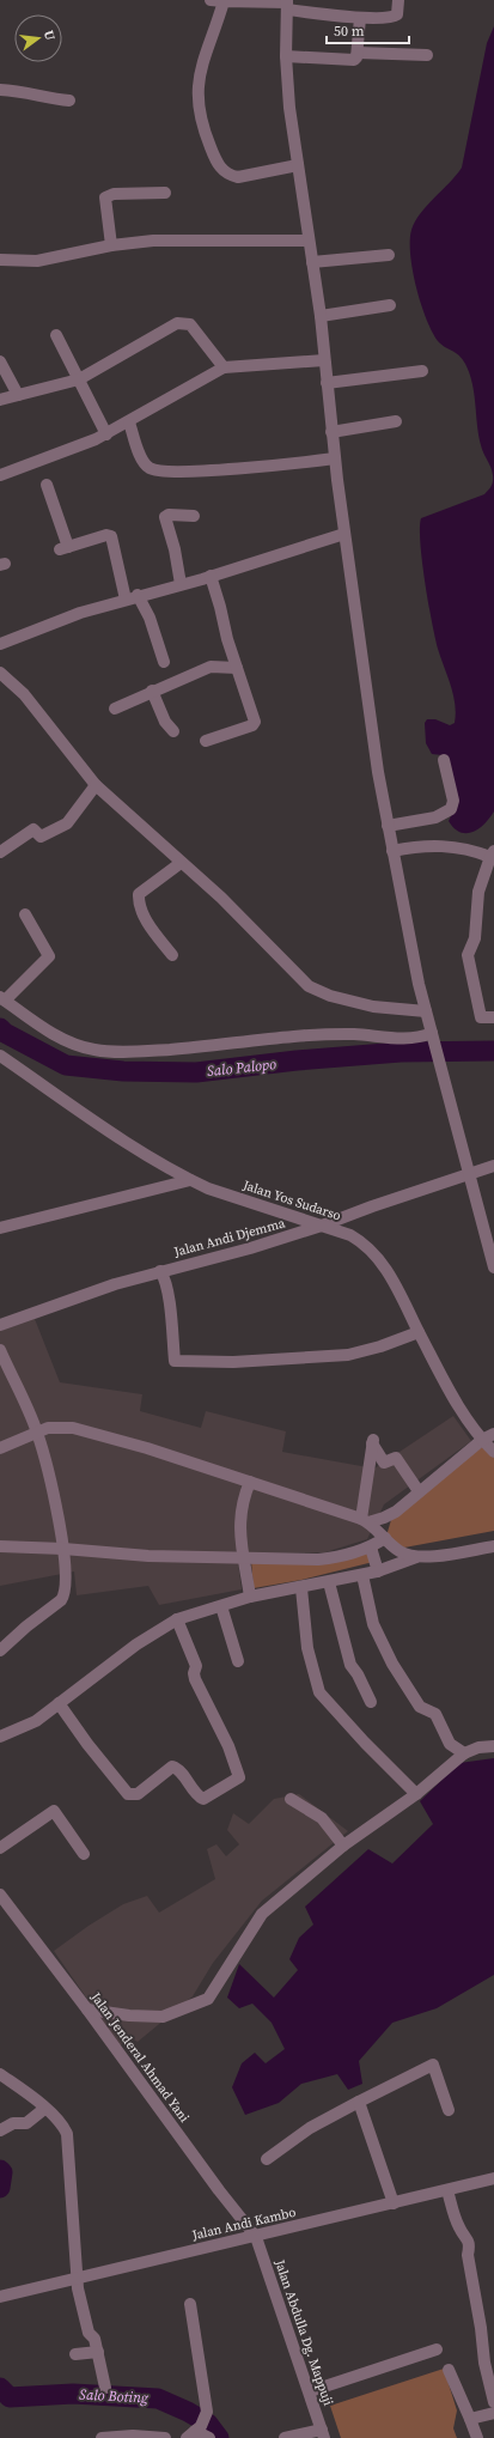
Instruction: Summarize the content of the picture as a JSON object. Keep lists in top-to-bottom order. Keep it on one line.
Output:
{"streets":{"street":["Jalan Yos Sudarso","Jalan Andi Djemma","Jalan Jenderal Ahmad Yani","Jalan Andi Kambo","Jalan Abdulla Dg. Mappuji"]},"crossings":[["Jalan Yos Sudarso","Jalan Andi Djemma"],["Jalan Jenderal Ahmad Yani","Jalan Andi Kambo"],["Jalan Jenderal Ahmad Yani","Jalan Abdulla Dg. Mappuji"],["Jalan Andi Kambo","Jalan Abdulla Dg. Mappuji"]],"water":["Salo Palopo","Salo Boting"],"scale_bar":"50 m","north":"right"}
